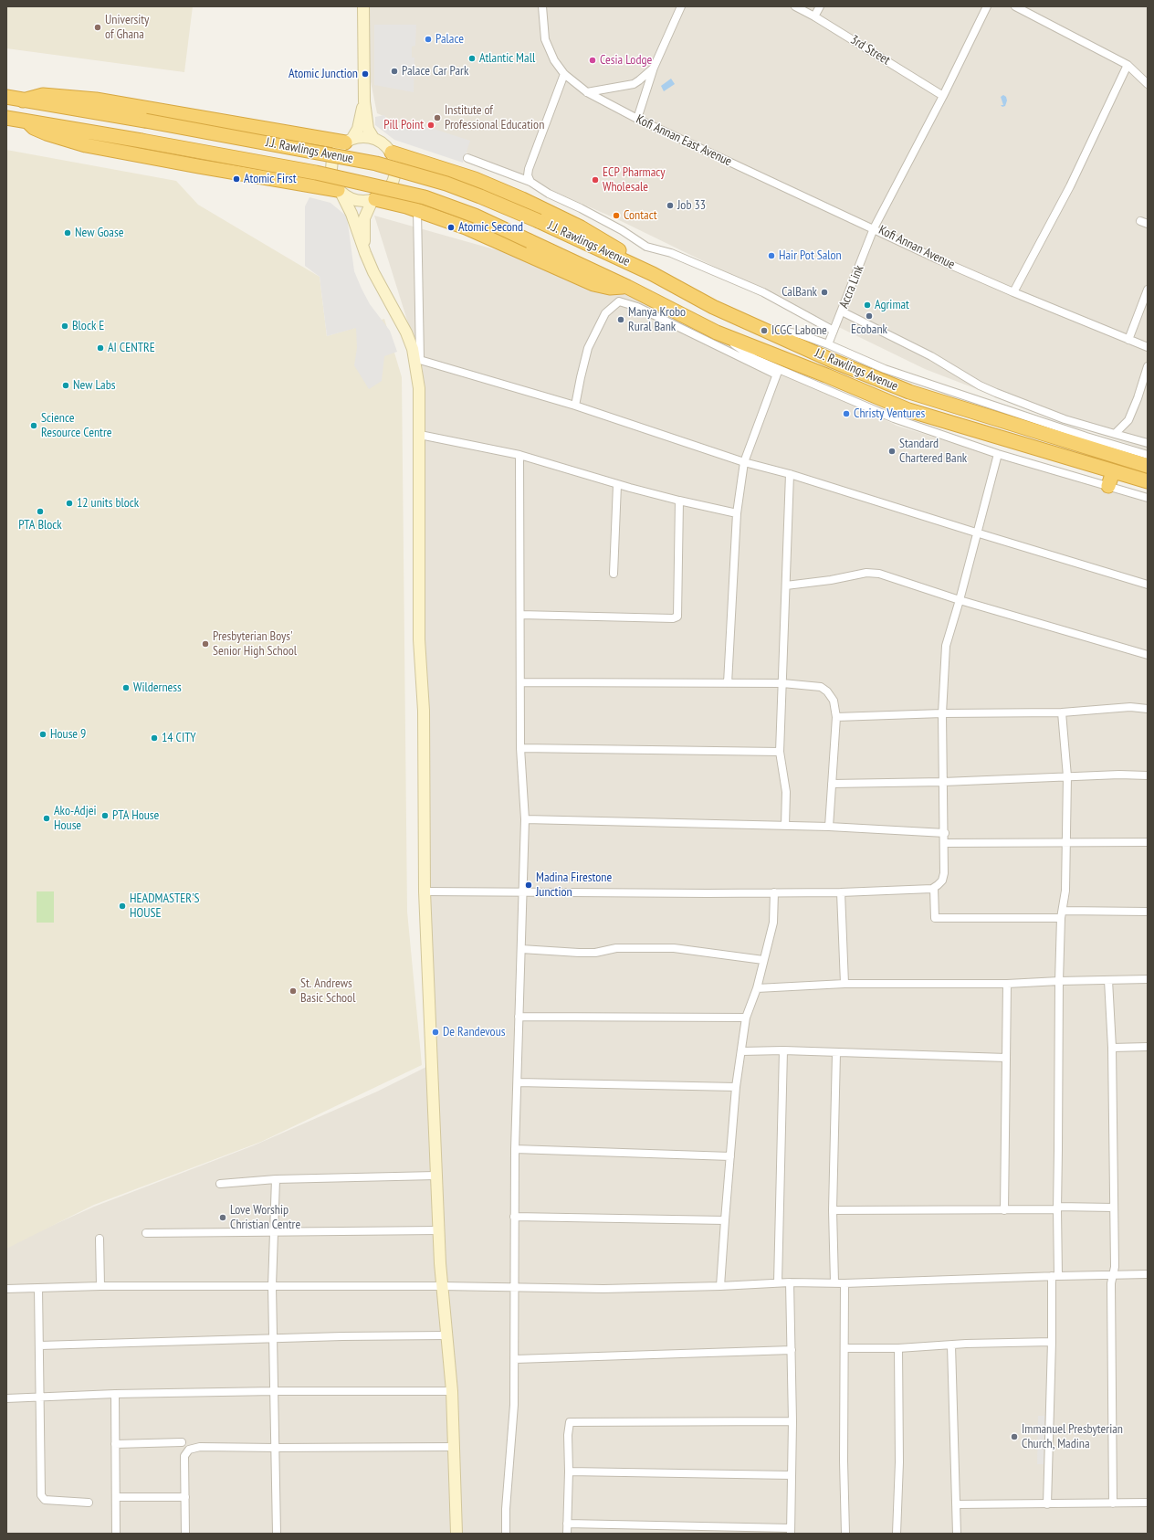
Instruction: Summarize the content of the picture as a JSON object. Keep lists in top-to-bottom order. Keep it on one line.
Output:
{"streets":{"highway":["J.J. Rawlings Avenue"],"street":["3rd Street","Kofi Annan East Avenue","Kofi Annan Avenue","Accra Link"]},"crossings":[["3rd Street","Kofi Annan Avenue"],["Kofi Annan East Avenue","Kofi Annan Avenue"],["Kofi Annan East Avenue","Accra Link"],["Kofi Annan Avenue","Accra Link"]],"places":["University of Ghana","Palace","Atlantic Mall","Cesia Lodge","Palace Car Park","Atomic Junction","Institute of Professional Education","Pill Point","Atomic First","ECP Pharmacy Wholesale","Job 33","Contact","Atomic Second","New Goase","Hair Pot Salon","CalBank","Agrimat","Ecobank","Manya Krobo Rural Bank","Block E","ICGC Labone","AI CENTRE","New Labs","Christy Ventures","Science Resource Centre","Standard Chartered Bank","12 units block","PTA Block","Presbyterian Boys' Senior High School","Wilderness","House 9","14 CITY","PTA House","Ako-Adjei House","Madina Firestone Junction","HEADMASTER'S HOUSE","St. Andrews Basic School","De Randevous","Love Worship Christian Centre","Immanuel Presbyterian Church, Madina"]}
